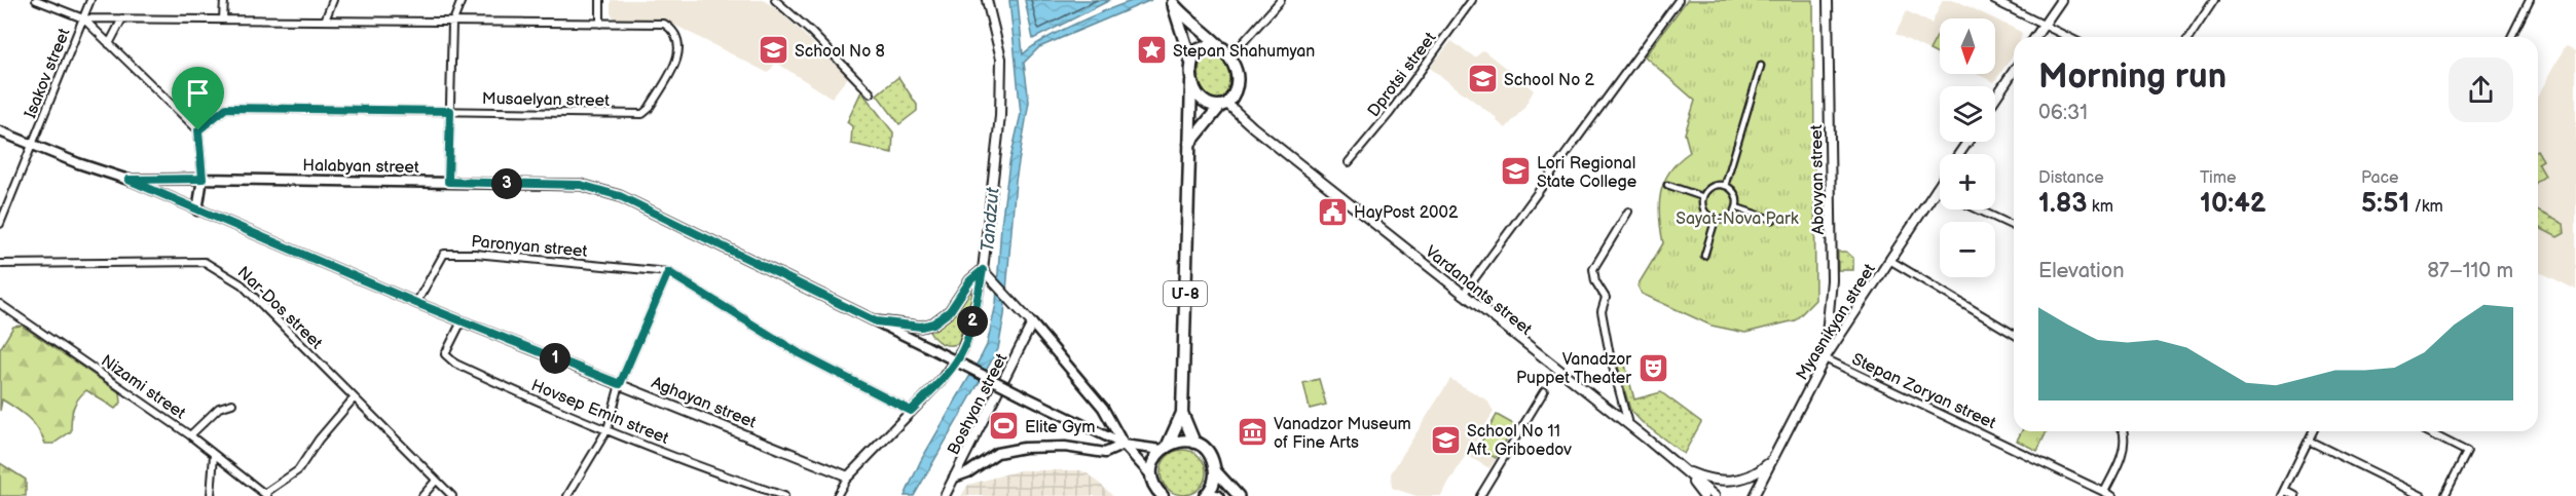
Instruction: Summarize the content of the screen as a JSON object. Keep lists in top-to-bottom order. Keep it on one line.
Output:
{"streets":{"highway":["Մ-8"],"main road":["Halabyan street","Aghayan street"],"street":["Isakov street","Dprotsi street","Musaelyan street","Abovyan street","Paronyan street","Vardanants street","Nar-Dos street","Myasnikyan street","Nizami street","Stepan Zoryan street","Boshyan street","Hovsep Emin street"]},"crossings":[["Isakov street","Aghayan street"],["Halabyan street","Aghayan street"],["Abovyan street","Myasnikyan street"],["Abovyan street","Stepan Zoryan street"],["Paronyan street","Aghayan street"],["Vardanants street","Մ-8"],["Myasnikyan street","Stepan Zoryan street"],["Aghayan street","Hovsep Emin street"]],"water":["Tandzut"],"parks":["Sayat-Nova Park"],"places":{"school or university":["School No 8","School No 2","Lori Regional State College","School No 11 Aft. Griboedov"],"place":["Stepan Shahumyan"],"public building":["HayPost 2002"],"theatre":["Vanadzor Puppet Theater"],"sports":["Elite Gym"],"museum":["Vanadzor Museum of Fine Arts"]},"north":"bottom","page":{"map_buttons":["+","−"],"heading":["Morning run","06:31"],"stats":[["Distance","1.83 km"],["Time","10:42"],["Pace","5:51 /km"]],"pins":["3","2","1"],"chart":["Elevation","87–110 m"]}}
